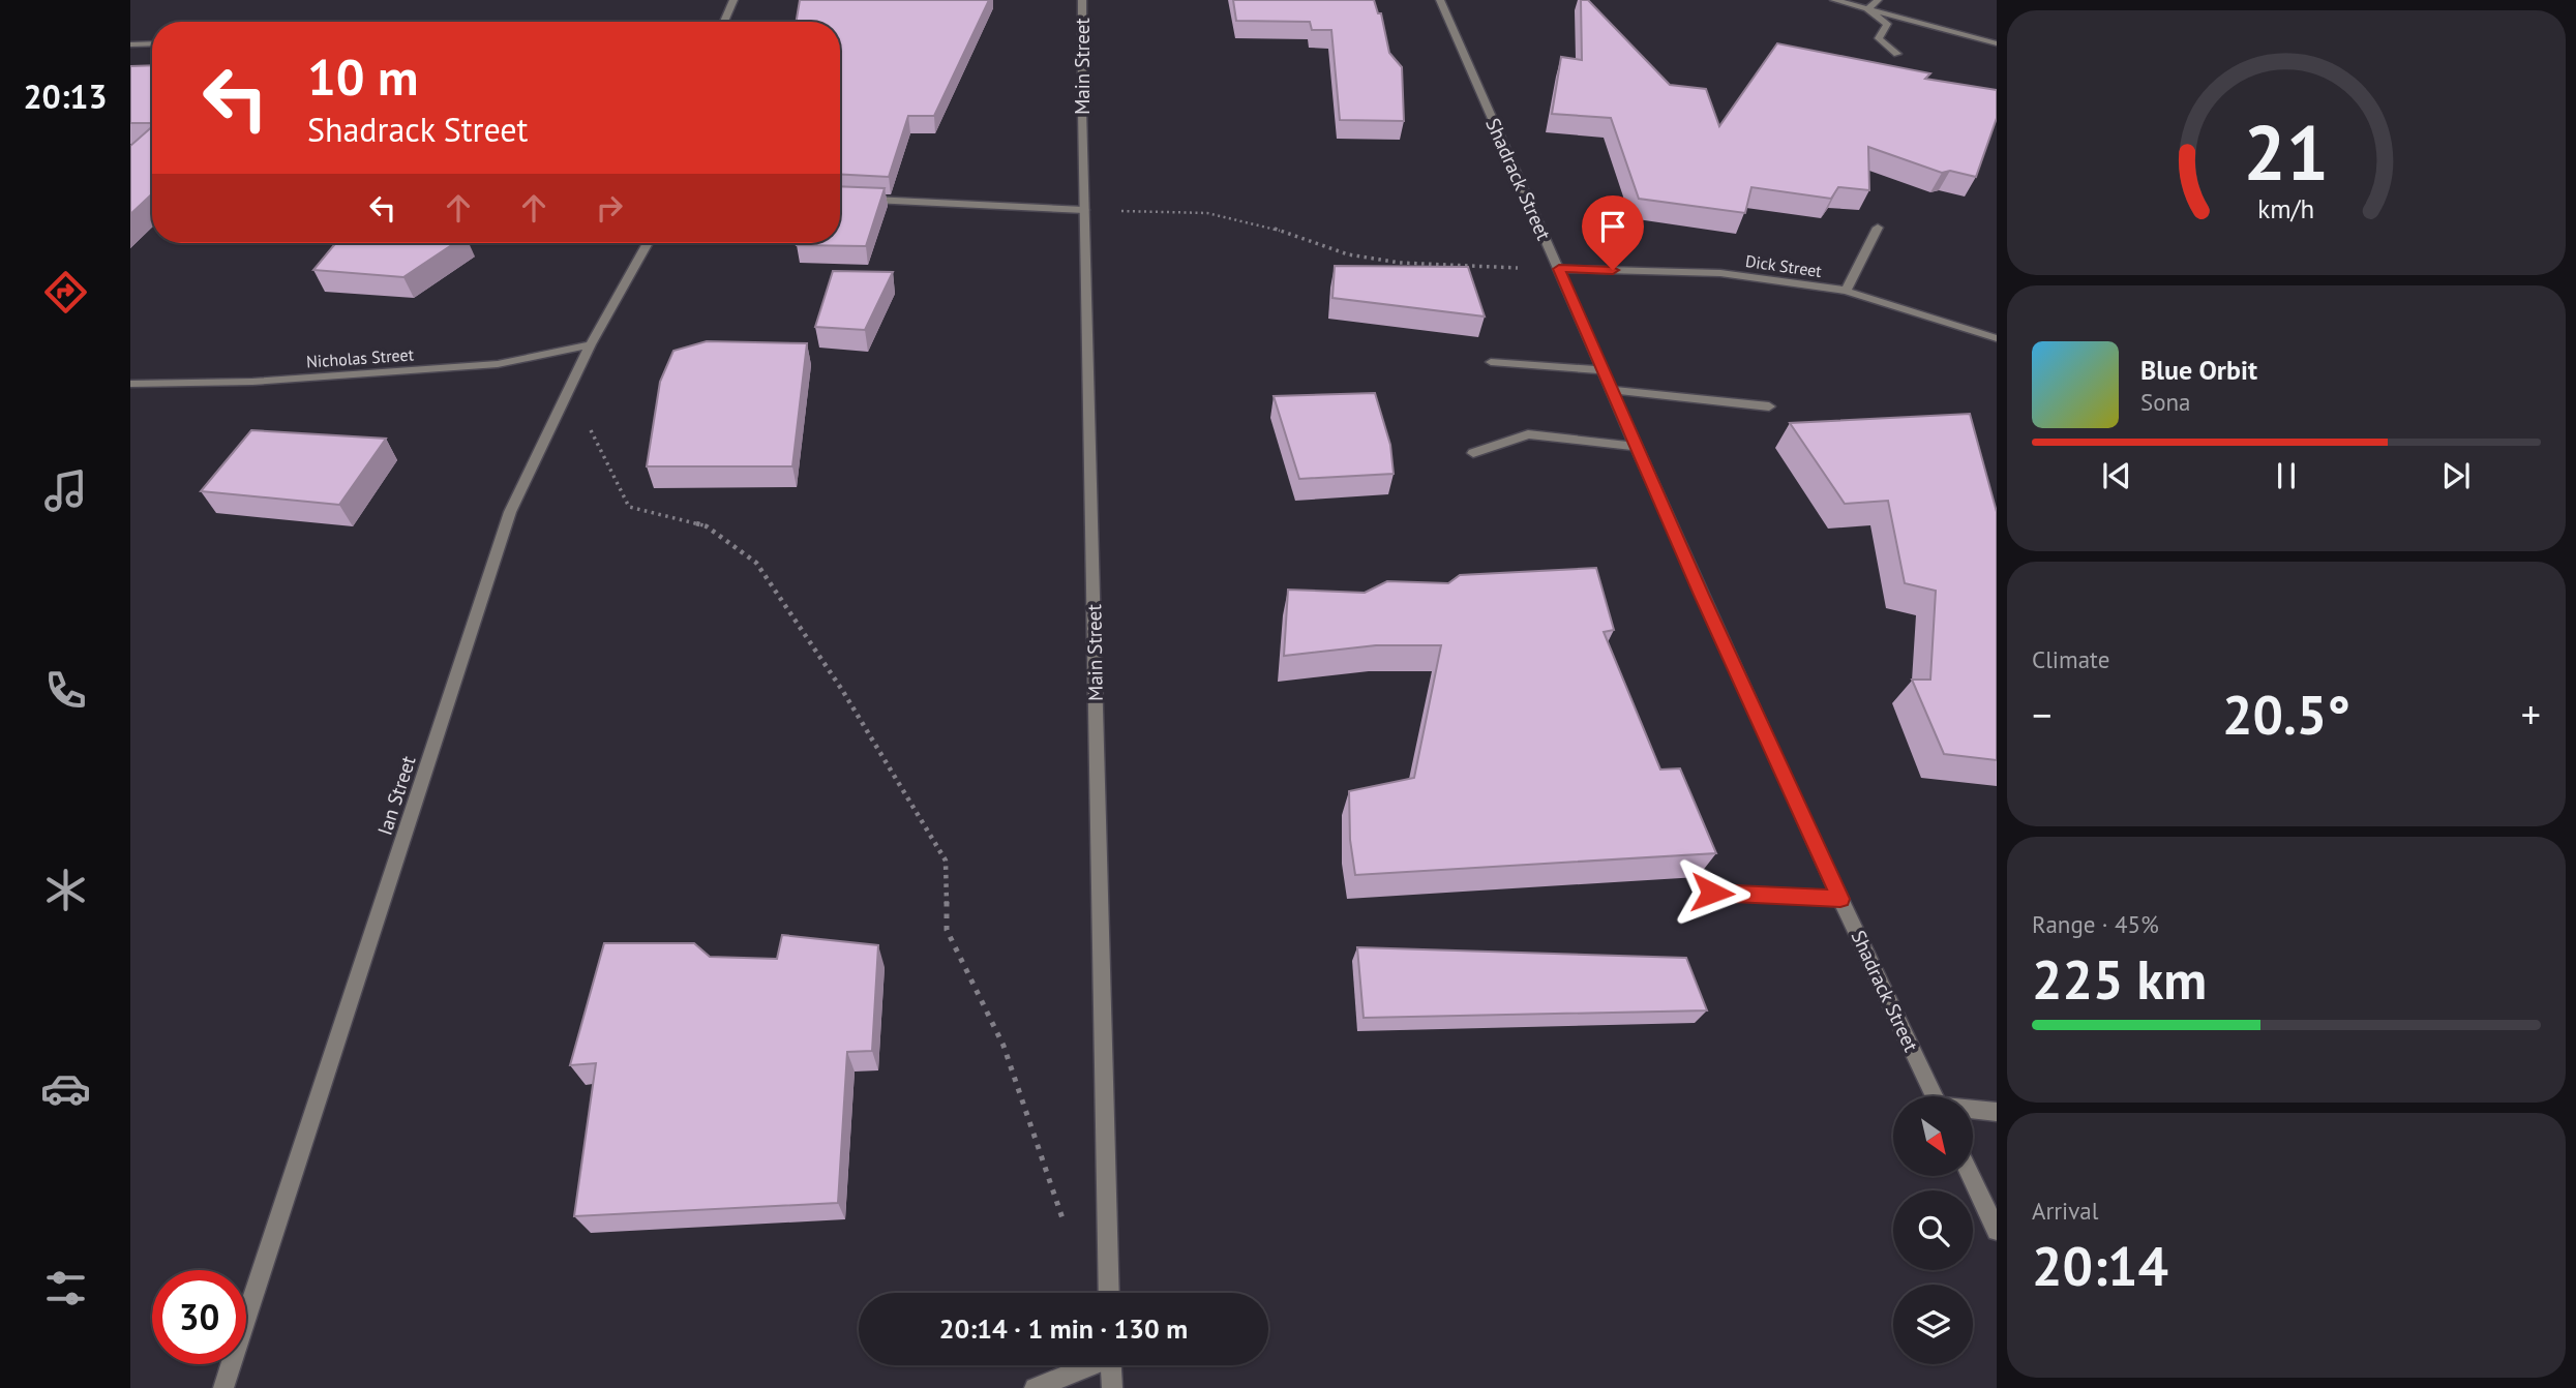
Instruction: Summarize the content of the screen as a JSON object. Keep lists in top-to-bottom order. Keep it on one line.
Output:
{"streets":{"street":["Main Street","Shadrack Street","Dick Street","Nicholas Street","Ian Street"]},"crossings":[["Shadrack Street","Dick Street"],["Nicholas Street","Ian Street"]],"north":"bottom right","page":{"tabs":"20:13","turn":["10 m","Shadrack Street"],"song":["Blue Orbit","Sona"],"tile":["Climate",["Range · 45%","225 km"],["Arrival","20:14"]],"heat":["−","20.5°","+"],"limit":"30","trip":"20:14 · 1 min · 130 m","gauge":["21","km/h"]}}
